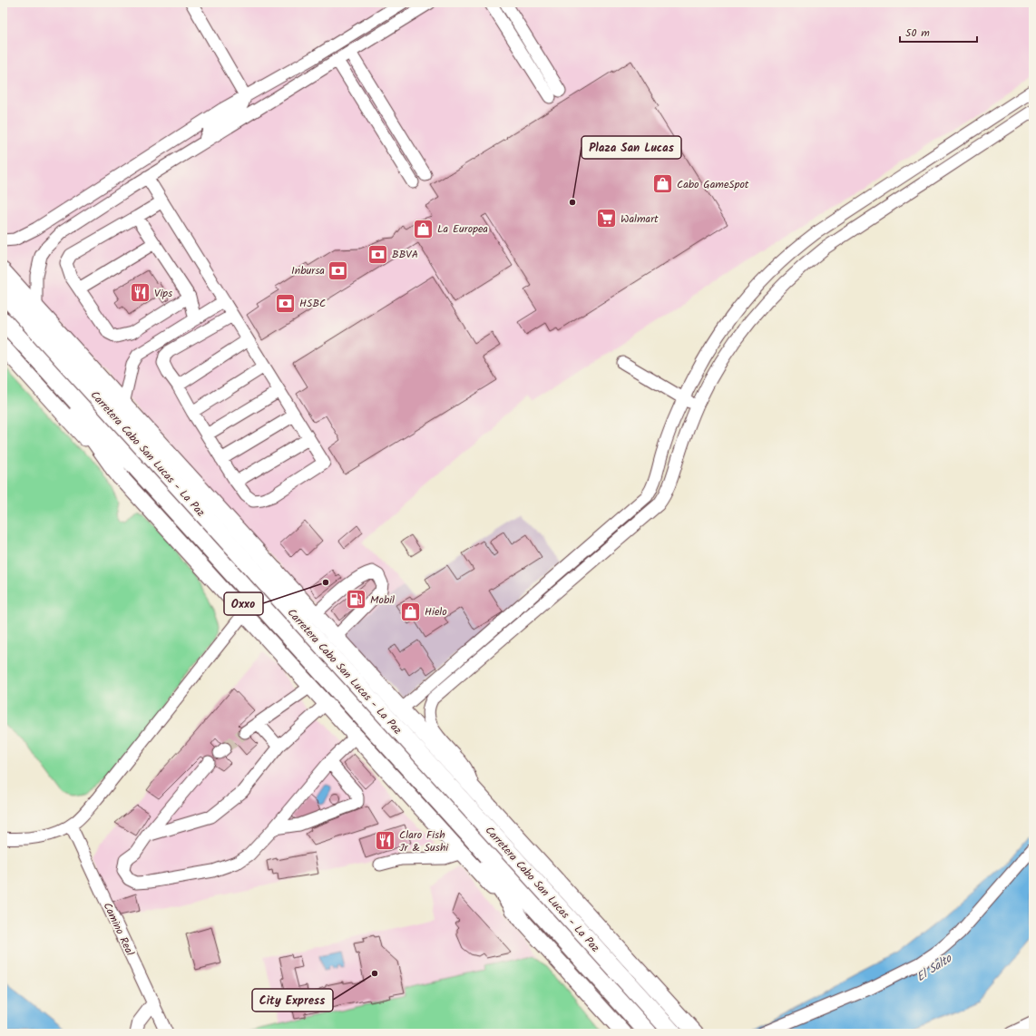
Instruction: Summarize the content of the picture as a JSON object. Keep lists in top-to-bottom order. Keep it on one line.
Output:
{"streets":{"highway":["Carretera Cabo San Lucas - La Paz"],"street":["Camino Real"]},"water":["El Salto"],"places":{"shop":["Cabo GameSpot","La Europea","Hielo"],"other":["Plaza San Lucas","Oxxo","City Express"],"supermarket":["Walmart"],"bank":["BBVA","Inbursa","HSBC"],"restaurant":["Vips","Claro Fish Jr & Sushi"],"fuel station":["Mobil"]},"scale_bar":"50 m"}
